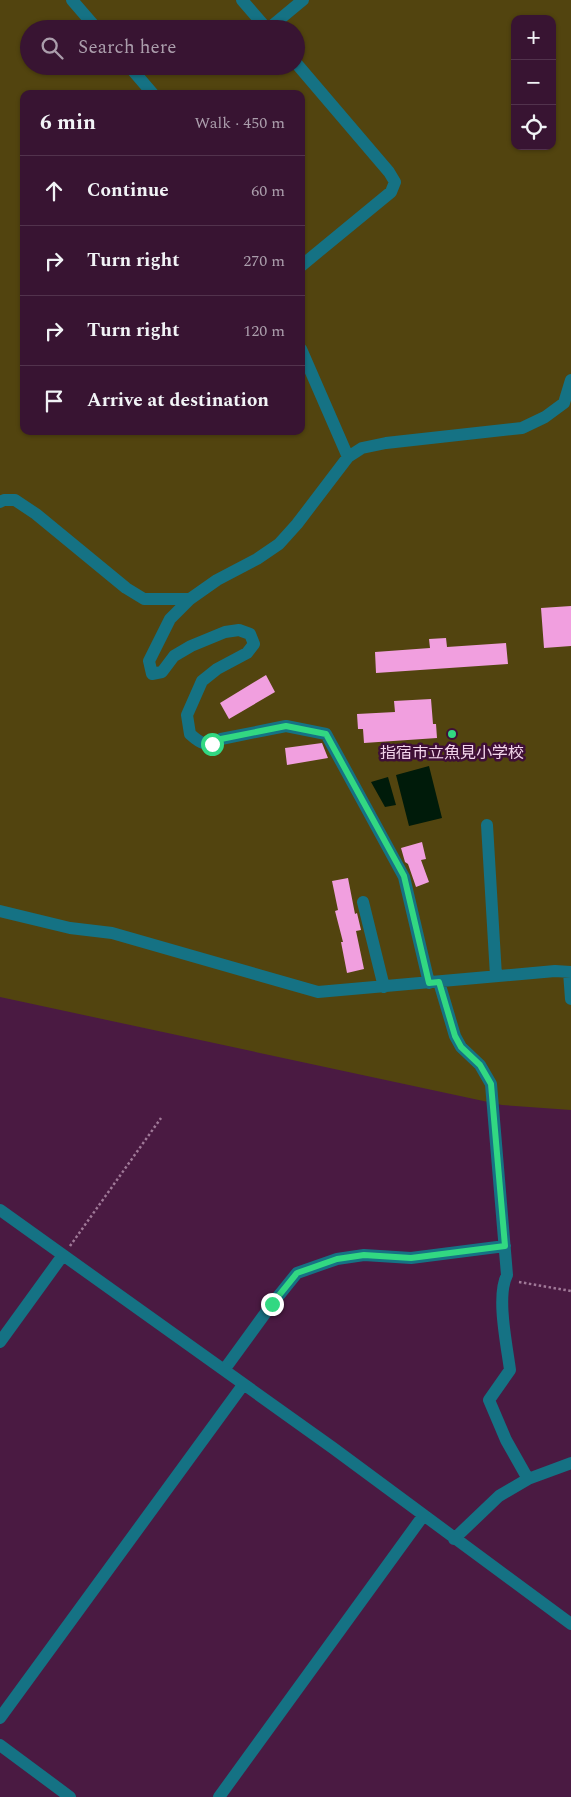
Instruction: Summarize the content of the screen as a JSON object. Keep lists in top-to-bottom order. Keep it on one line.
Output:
{"places":["指宿市立魚見小学校"],"page":{"map_buttons":["+","−"],"search":"Search here","heading":["6 min","Walk · 450 m"],"list":[["Continue","60 m"],["Turn right","270 m"],["Turn right","120 m"],"Arrive at destination"]}}
